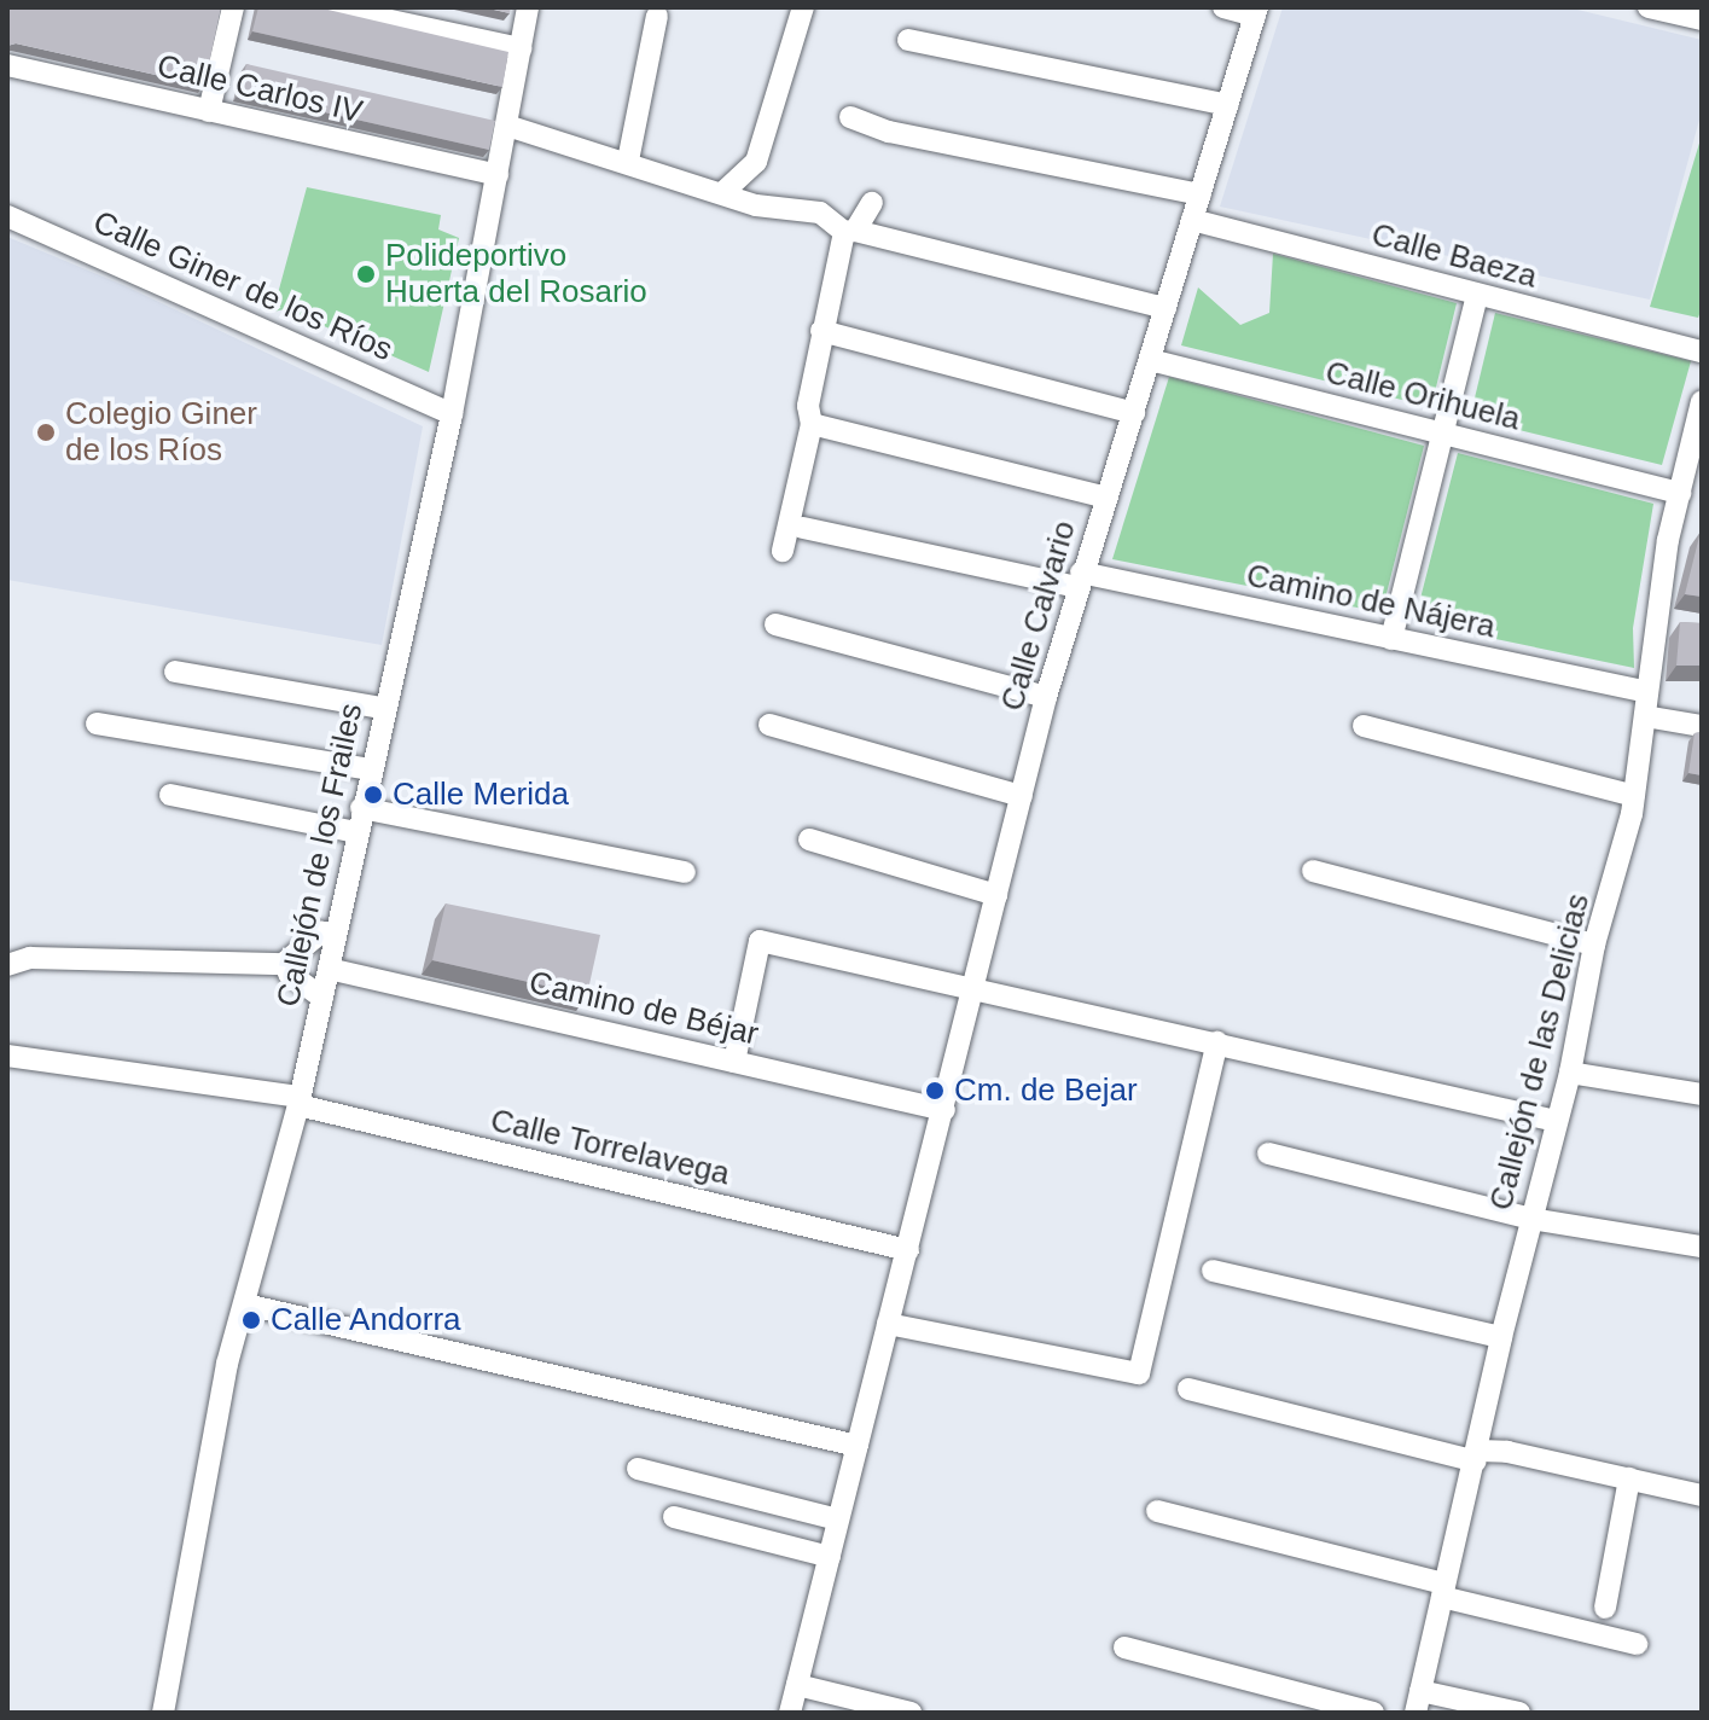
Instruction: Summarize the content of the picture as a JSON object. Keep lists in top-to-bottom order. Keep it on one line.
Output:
{"streets":{"street":["Calle Carlos IV","Calle Baeza","Calle Giner de los Ríos","Calle Orihuela","Camino de Nájera","Calle Calvario","Callejón de los Frailes","Camino de Béjar","Callejón de las Delicias","Calle Torrelavega"]},"crossings":[["Calle Carlos IV","Callejón de los Frailes"],["Calle Baeza","Calle Calvario"],["Calle Giner de los Ríos","Callejón de los Frailes"],["Calle Orihuela","Calle Calvario"],["Calle Orihuela","Callejón de las Delicias"],["Camino de Nájera","Calle Calvario"],["Camino de Nájera","Callejón de las Delicias"],["Calle Calvario","Camino de Béjar"],["Calle Calvario","Calle Torrelavega"],["Callejón de los Frailes","Camino de Béjar"],["Callejón de los Frailes","Calle Torrelavega"]],"places":["Polideportivo Huerta del Rosario","Colegio Giner de los Ríos","Calle Merida","Cm. de Bejar","Calle Andorra"]}
